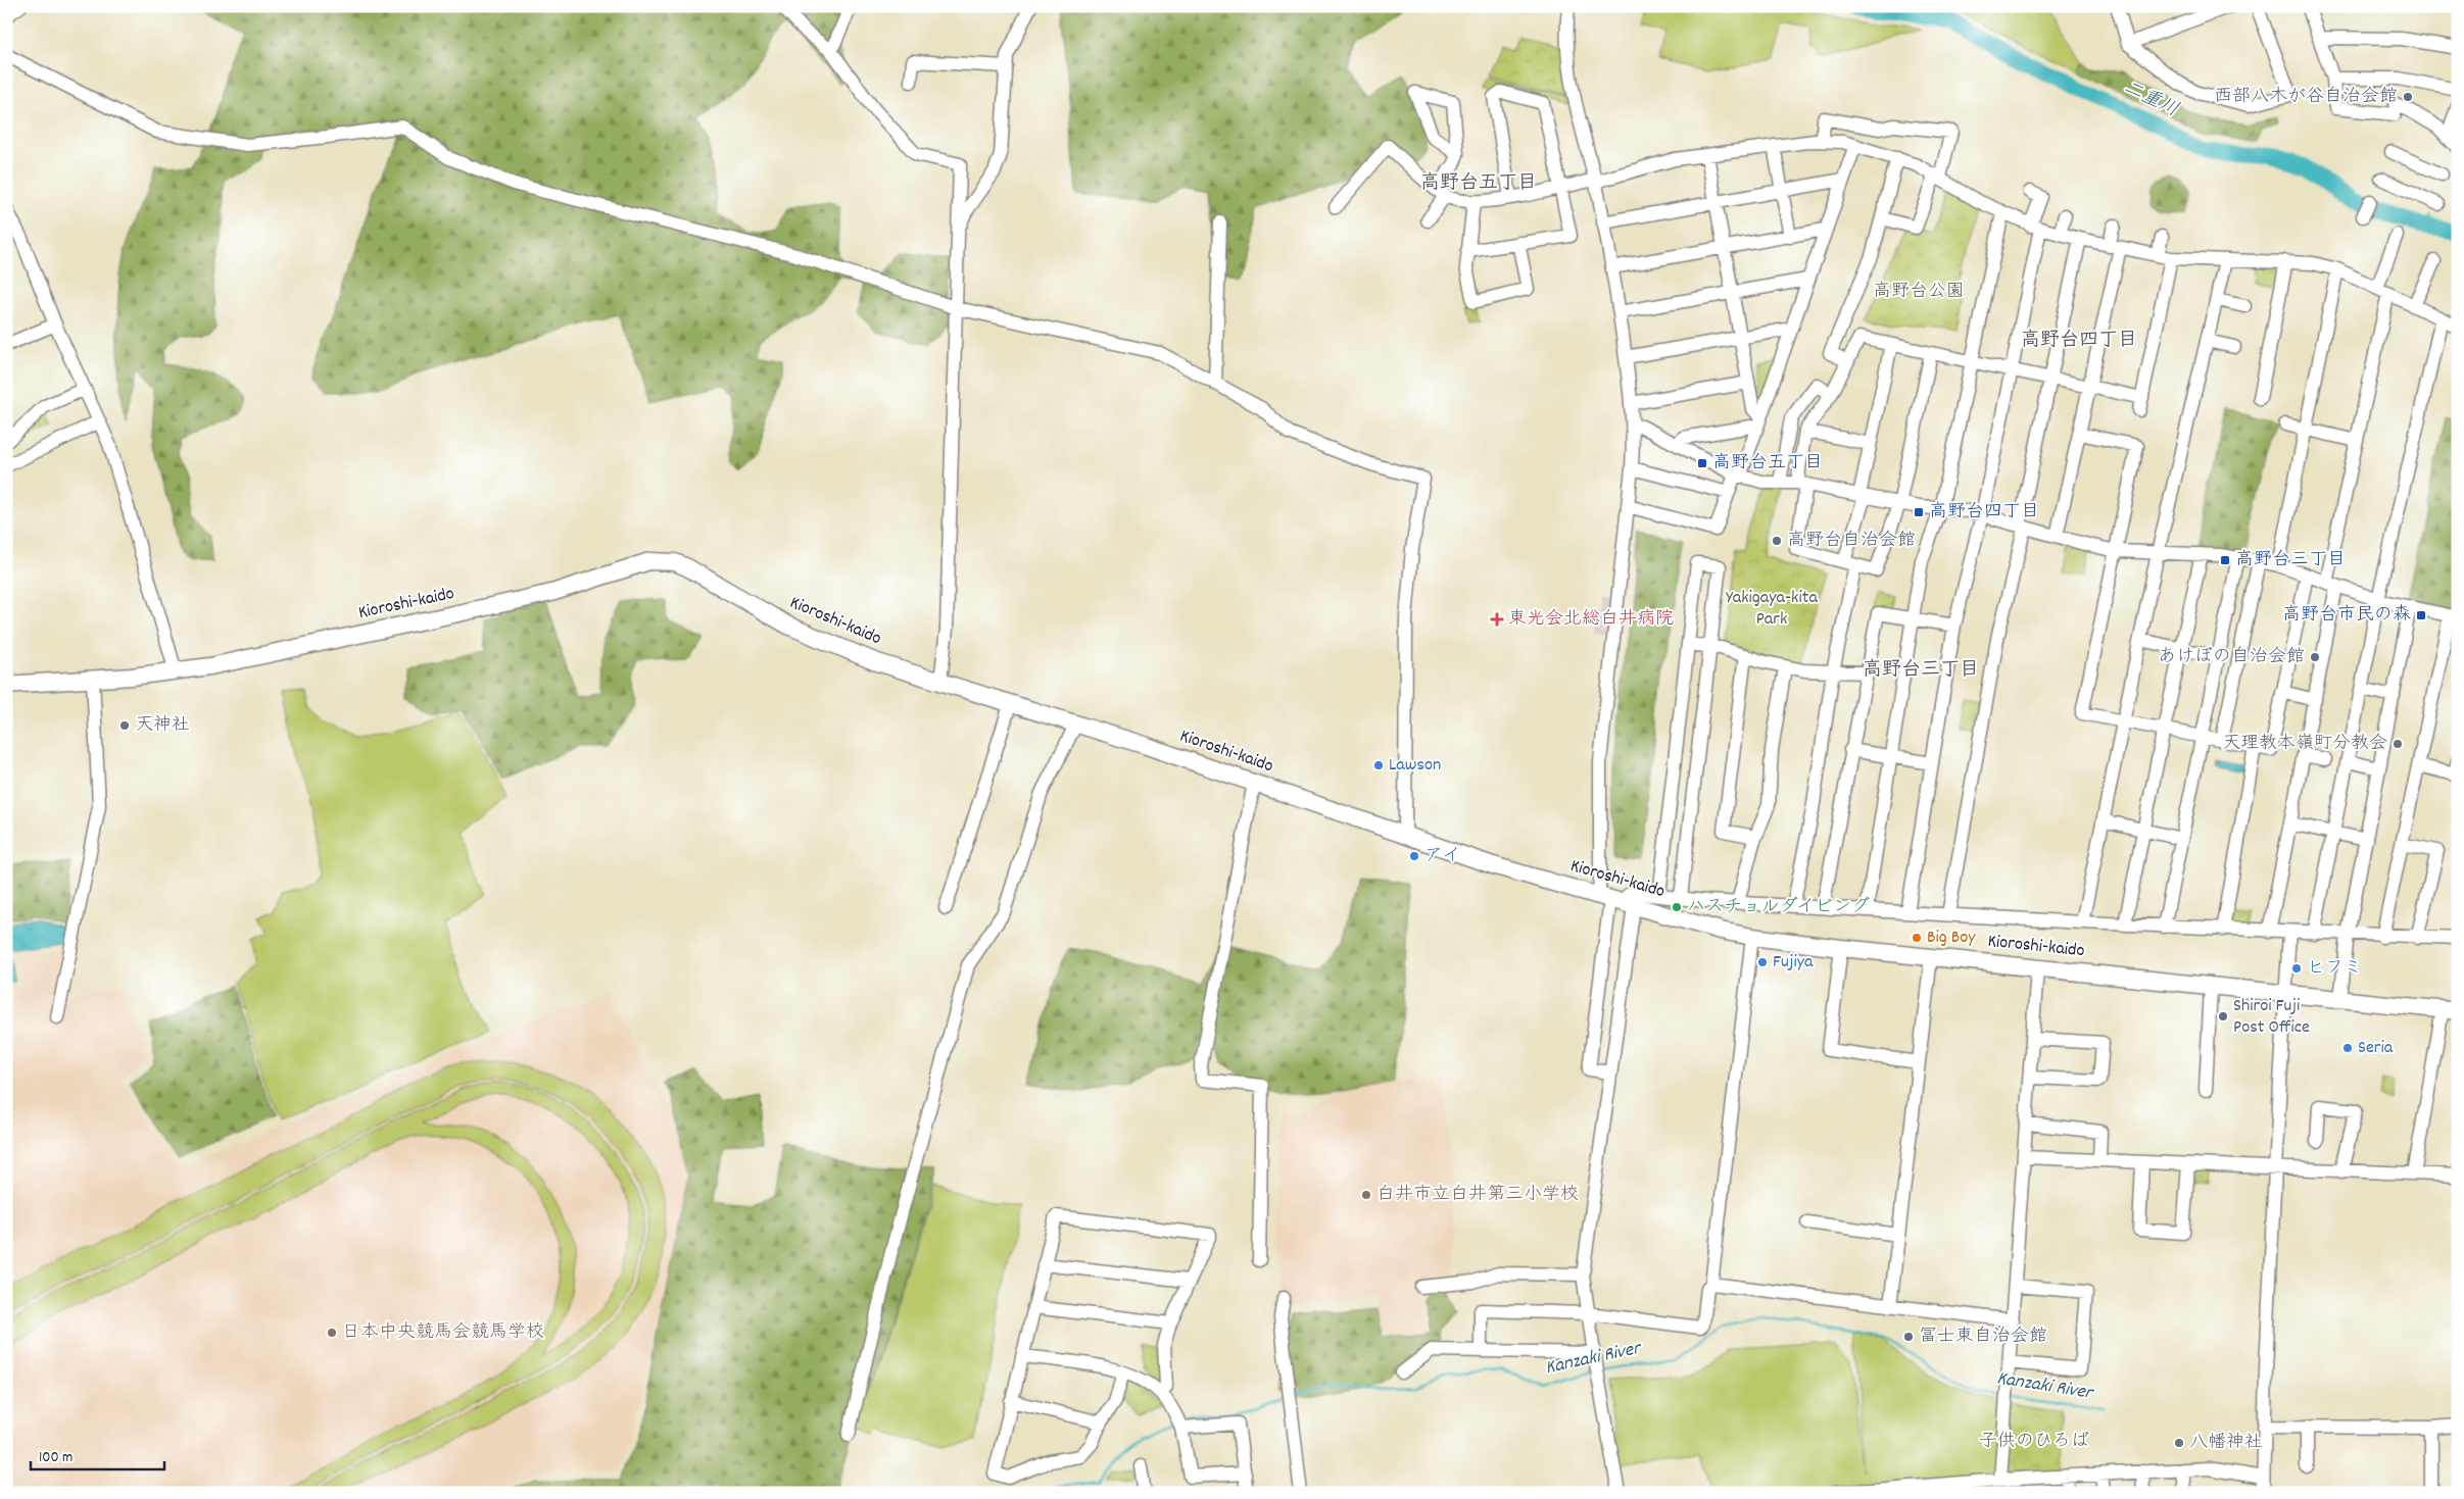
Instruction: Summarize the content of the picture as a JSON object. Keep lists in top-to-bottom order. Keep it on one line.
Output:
{"streets":{"main road":["Kioroshi-kaido"]},"districts":["高野台五丁目","高野台四丁目","高野台三丁目"],"water":["二重川","Kanzaki River"],"parks":["高野台公園","Yakigaya-kita Park","子供のひろば"],"places":{"other":["西部八木が谷自治会館","高野台自治会館","あけぼの自治会館","天神社","天理教本嶺町分教会","Lawson","アイ","ハスチョルダイビング","Big Boy","Fujiya","ヒフミ","Shiroi Fuji Post Office","Seria","白井市立白井第三小学校","日本中央競馬会競馬学校","冨士東自治会館","八幡神社"],"transit":["高野台五丁目","高野台四丁目","高野台三丁目","高野台市民の森"],"health":["東光会北総白井病院"]},"scale_bar":"100 m"}
